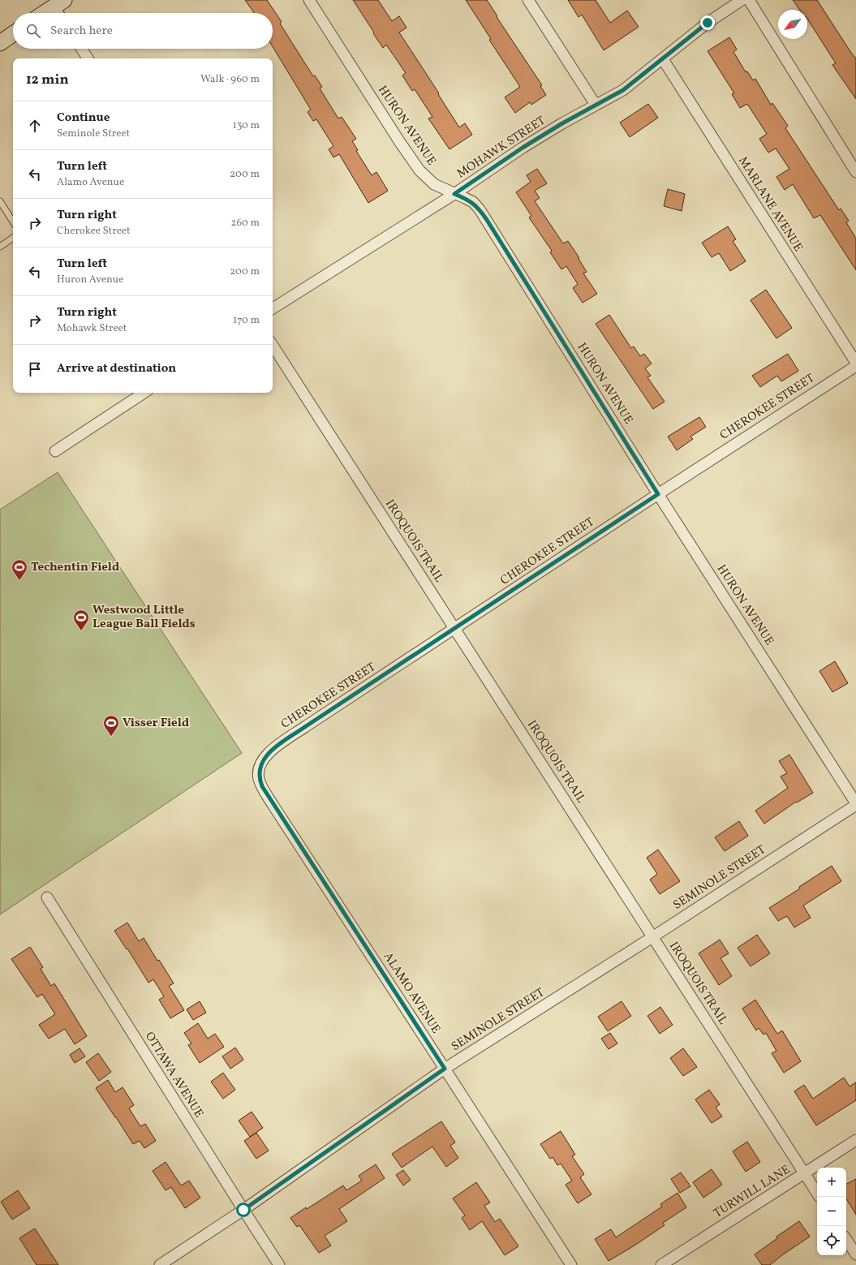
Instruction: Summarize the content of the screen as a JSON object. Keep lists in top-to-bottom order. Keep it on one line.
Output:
{"streets":{"street":["HURON AVENUE","MOHAWK STREET","MARLANE AVENUE","CHEROKEE STREET","IROQUOIS TRAIL","SEMINOLE STREET","ALAMO AVENUE","OTTAWA AVENUE","TURWILL LANE"]},"crossings":[["HURON AVENUE","MOHAWK STREET"],["HURON AVENUE","CHEROKEE STREET"],["HURON AVENUE","SEMINOLE STREET"],["MOHAWK STREET","MARLANE AVENUE"],["CHEROKEE STREET","IROQUOIS TRAIL"],["CHEROKEE STREET","ALAMO AVENUE"],["IROQUOIS TRAIL","SEMINOLE STREET"],["IROQUOIS TRAIL","TURWILL LANE"],["SEMINOLE STREET","ALAMO AVENUE"],["SEMINOLE STREET","OTTAWA AVENUE"]],"places":{"sports":["Techentin Field","Westwood Little League Ball Fields","Visser Field"]},"north":"bottom left","page":{"search":"Search here","heading":["12 min","Walk · 960 m"],"list":[["Continue","Seminole Street","130 m"],["Turn left","Alamo Avenue","200 m"],["Turn right","Cherokee Street","260 m"],["Turn left","Huron Avenue","200 m"],["Turn right","Mohawk Street","170 m"],"Arrive at destination"],"map_buttons":["+","−"]}}
